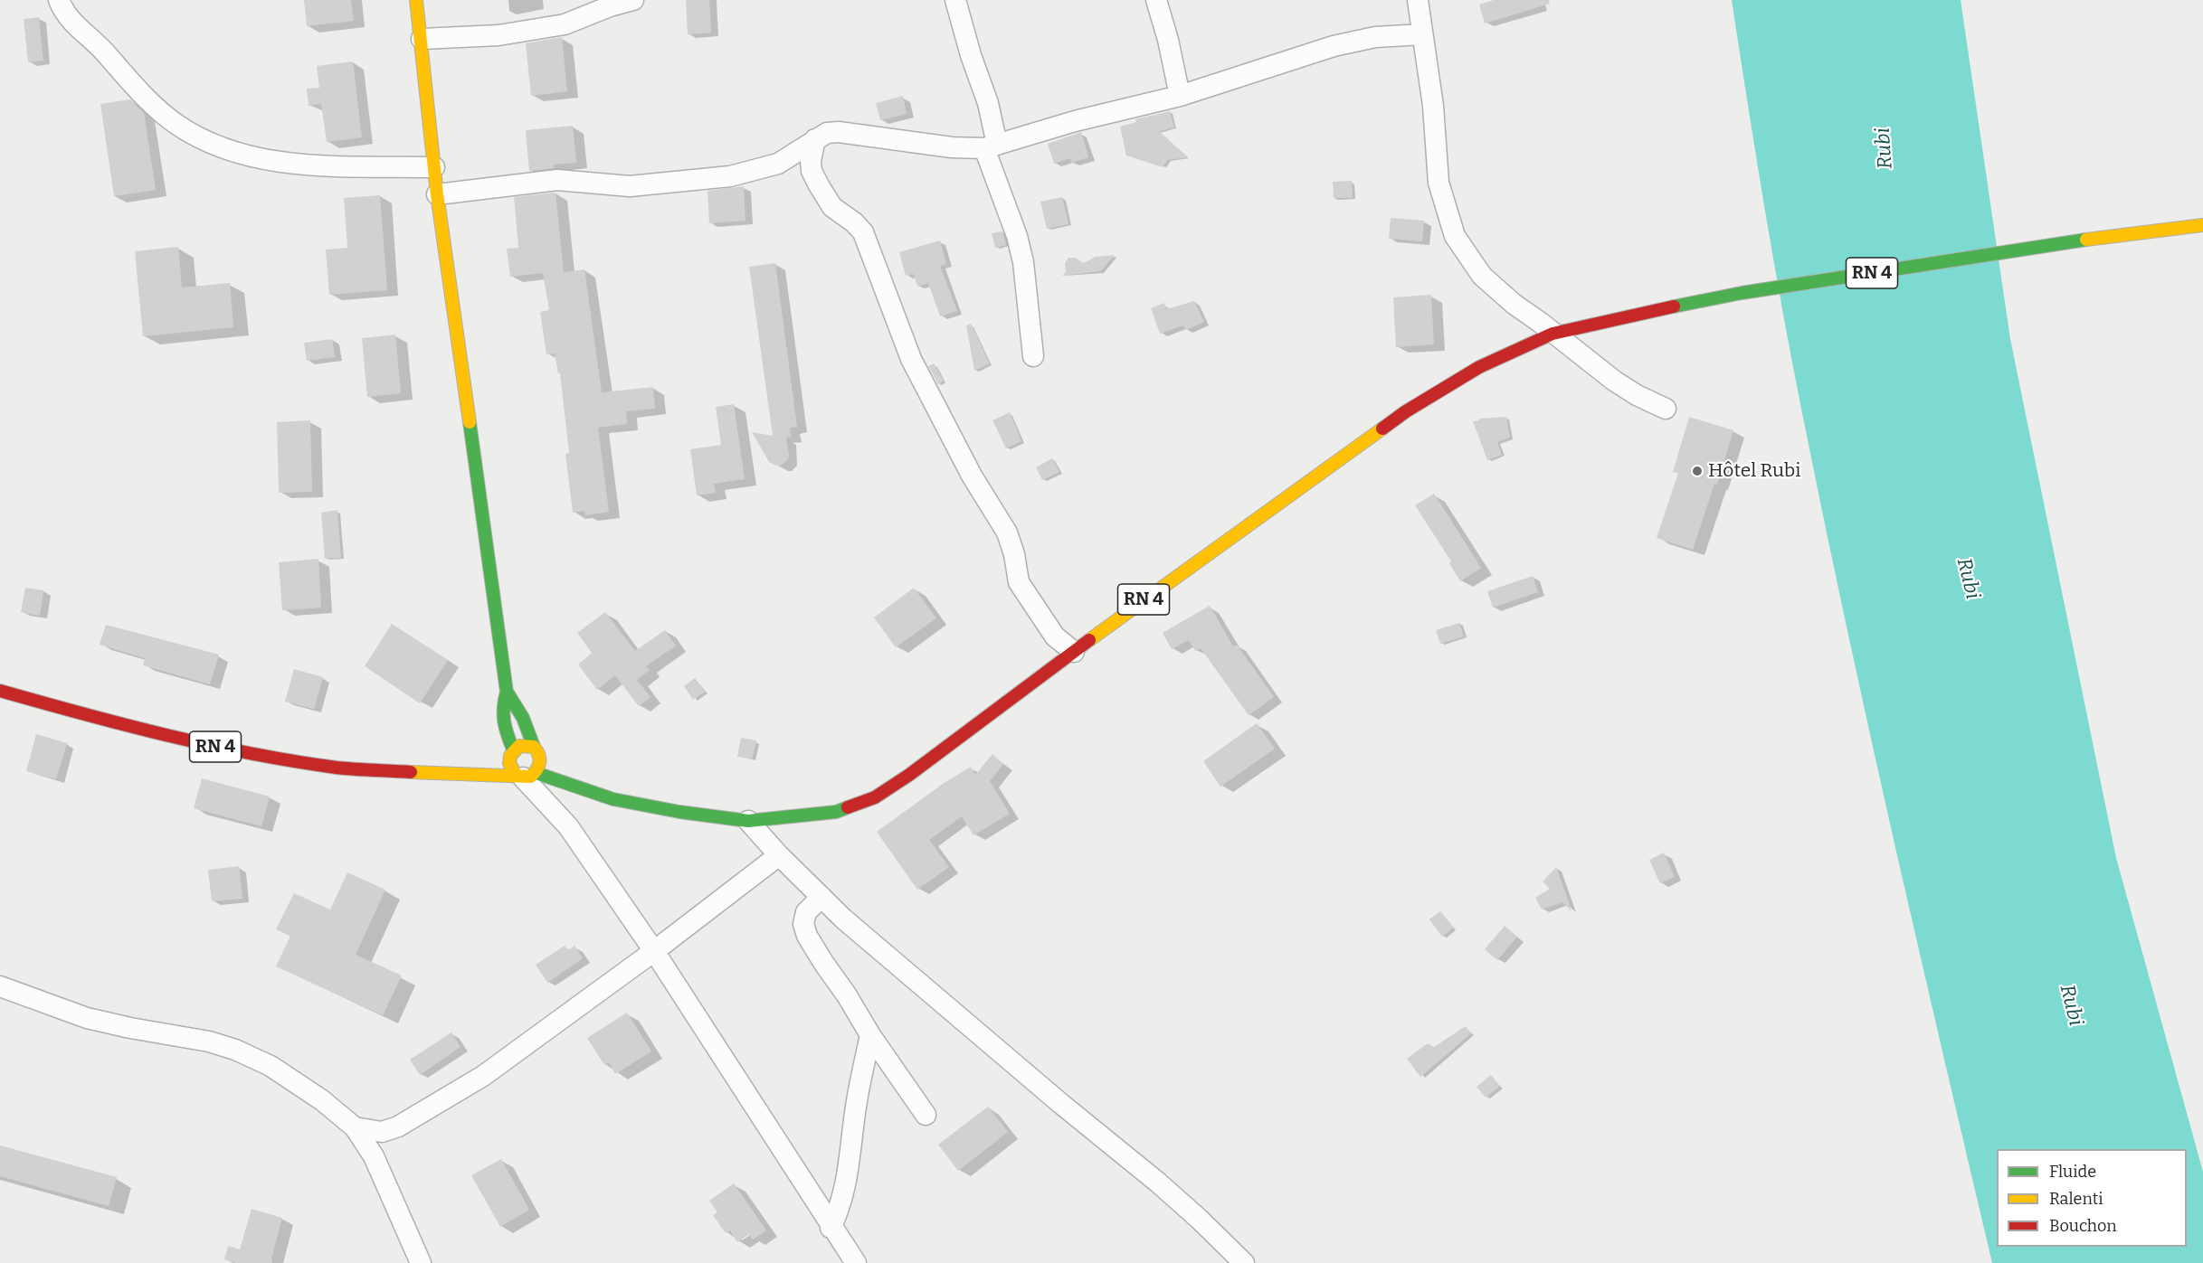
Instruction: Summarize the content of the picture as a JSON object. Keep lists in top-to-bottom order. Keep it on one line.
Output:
{"streets":{"main road":["RN 4"]},"water":["Rubi"],"places":["Hôtel Rubi"],"legend":["Fluide","Ralenti","Bouchon"]}
